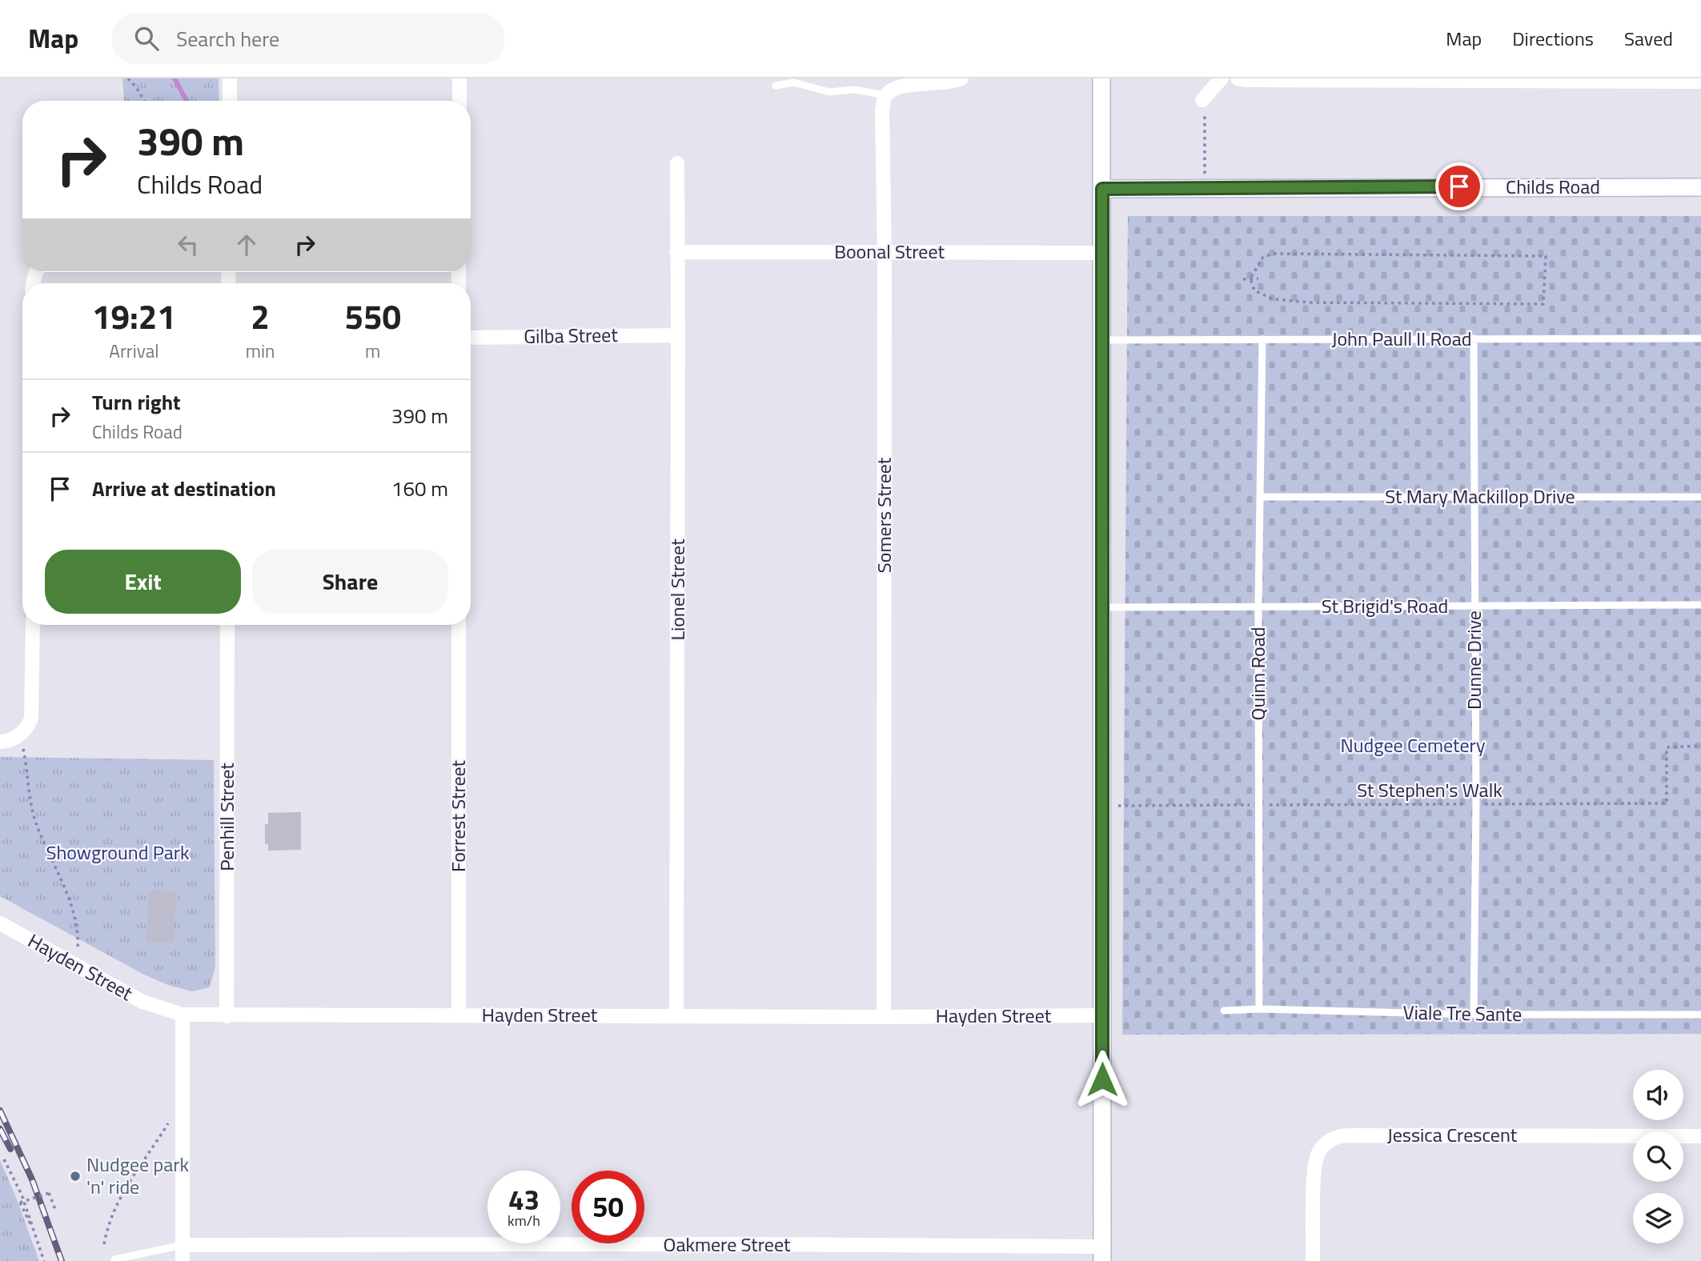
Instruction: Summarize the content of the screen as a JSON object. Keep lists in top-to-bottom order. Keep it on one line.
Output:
{"streets":{"main road":["Childs Road"],"street":["Boonal Street","Gilba Street","Somers Street","Lionel Street","Forrest Street","Penhill Street","Hayden Street","Jessica Crescent","Oakmere Street"],"lane":["John Paull II Road","St Mary Mackillop Drive","St Brigid's Road","Dunne Drive","Quinn Road","Viale Tre Sante"],"path":["St Stephen's Walk"]},"crossings":[["Boonal Street","Somers Street"],["Boonal Street","Lionel Street"],["Gilba Street","Lionel Street"],["John Paull II Road","Dunne Drive"],["John Paull II Road","Quinn Road"],["St Mary Mackillop Drive","Dunne Drive"],["St Mary Mackillop Drive","Quinn Road"],["Somers Street","Hayden Street"],["Lionel Street","Hayden Street"],["St Brigid's Road","Dunne Drive"],["St Brigid's Road","Quinn Road"],["Dunne Drive","St Stephen's Walk"],["Dunne Drive","Viale Tre Sante"],["Quinn Road","St Stephen's Walk"],["Quinn Road","Viale Tre Sante"],["Forrest Street","Hayden Street"],["Penhill Street","Hayden Street"]],"parks":["Nudgee Cemetery","Showground Park"],"places":["Nudgee park 'n' ride"],"page":{"header":"Map","search":"Search here","nav":["Map","Directions","Saved"],"turn":["390 m","Childs Road"],"eta":["19:21","Arrival","2","min","550","m"],"list":[{"name":"Turn right","note":"Childs Road","value":"390 m"},{"name":"Arrive at destination","value":"160 m"}],"buttons":["Exit","Share"],"speed":"43 km/h","limit":"50"}}
